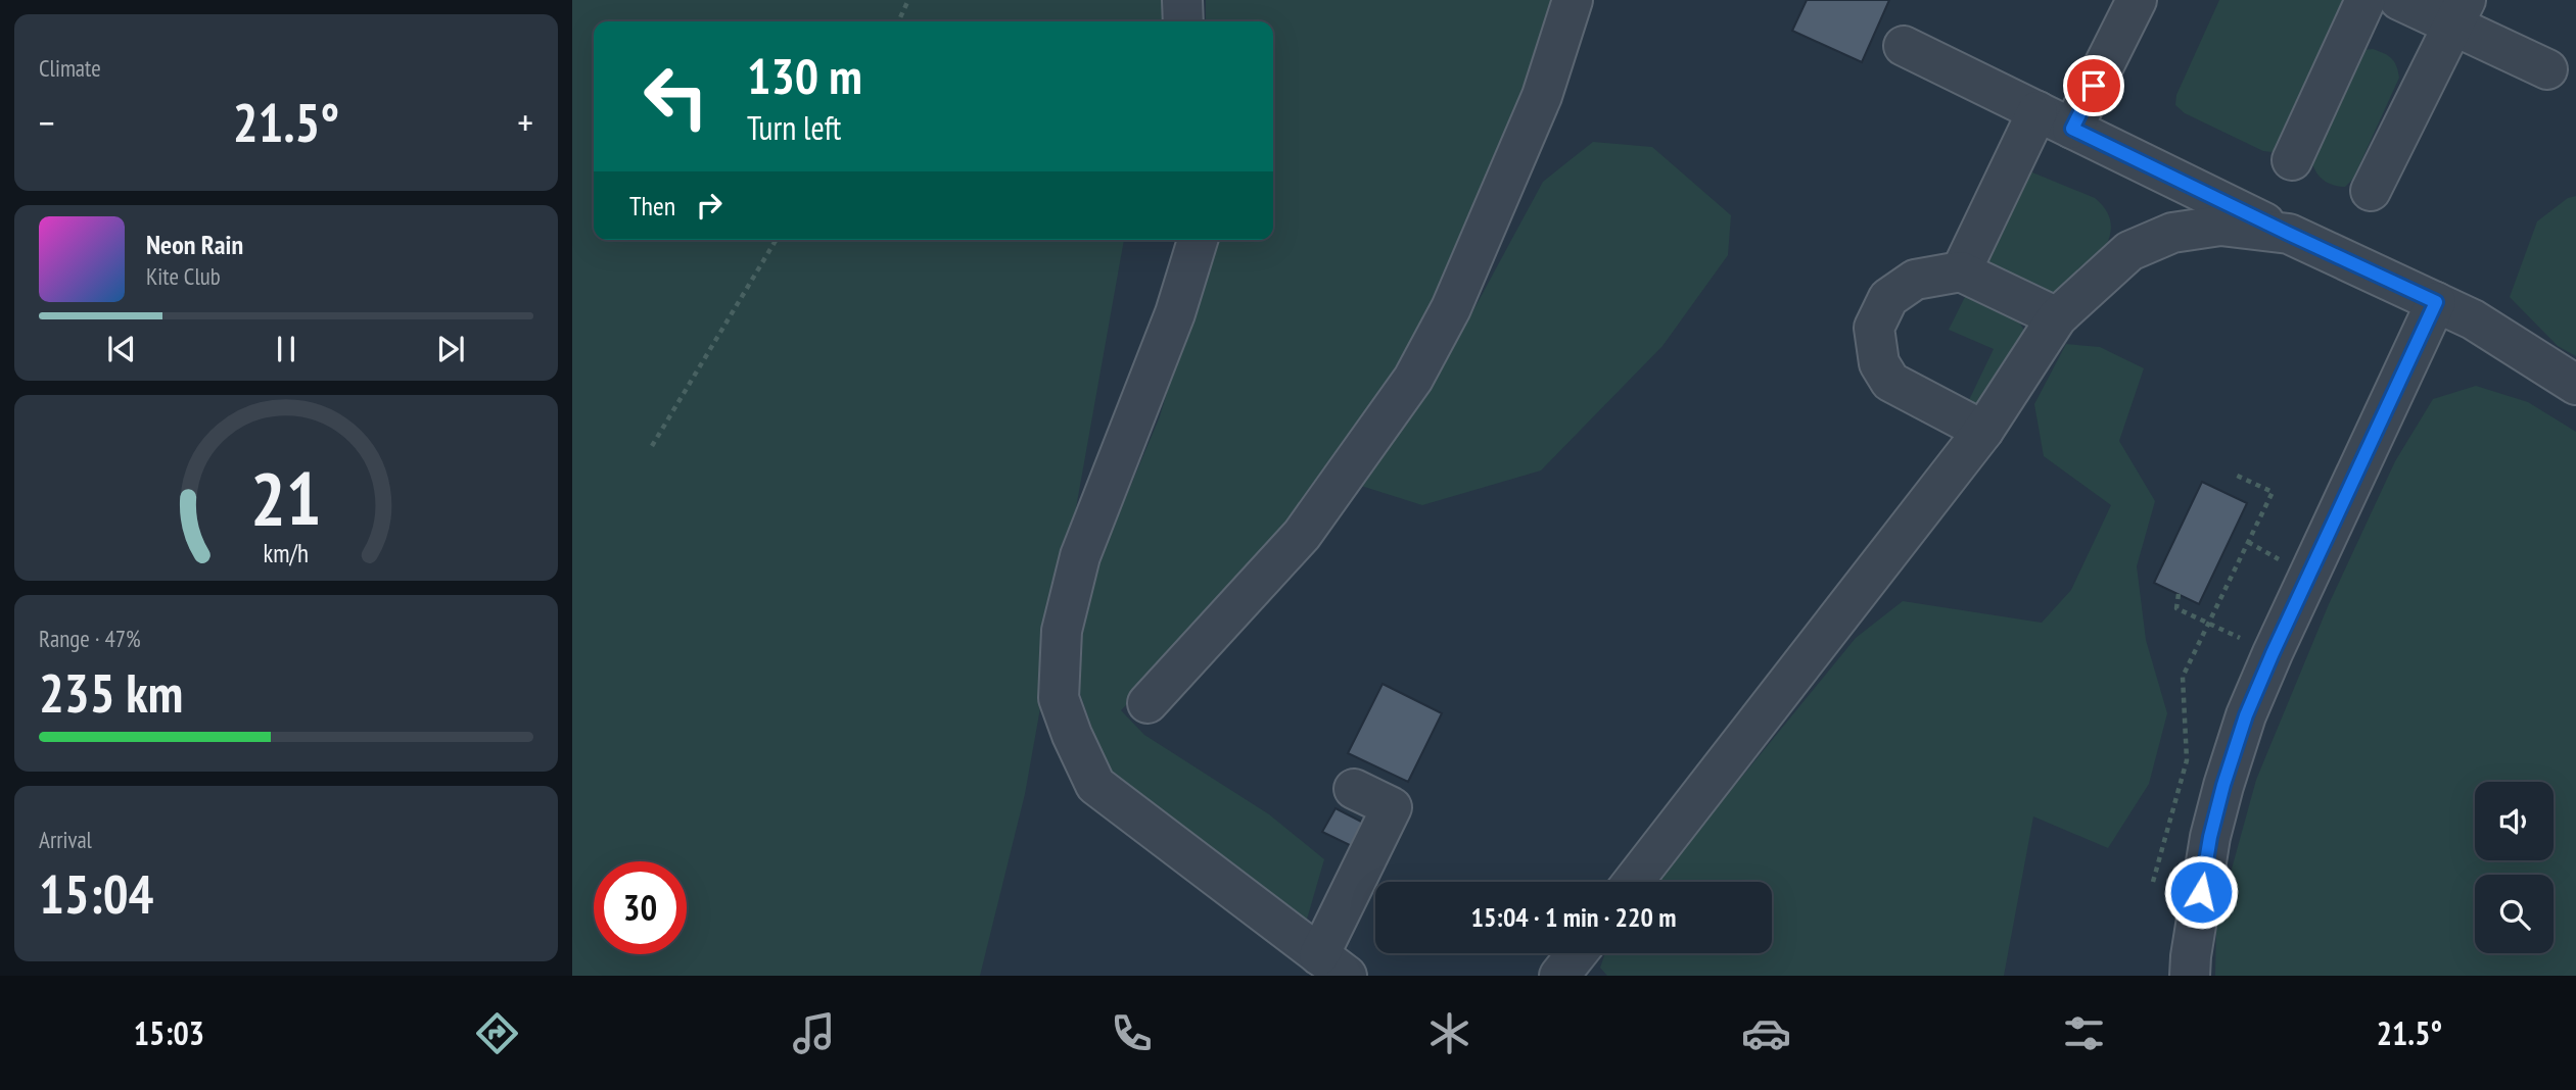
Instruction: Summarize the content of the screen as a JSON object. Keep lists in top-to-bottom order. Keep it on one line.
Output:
{"page":{"tile":["Climate",["Range · 47%","235 km"],["Arrival","15:04"]],"turn":["130 m","Turn left"],"heat":["−","21.5°","+"],"then":"Then","song":["Neon Rain","Kite Club"],"limit":"30","trip":"15:04 · 1 min · 220 m","tabs":["15:03","21.5°"],"gauge":["21","km/h"]}}
